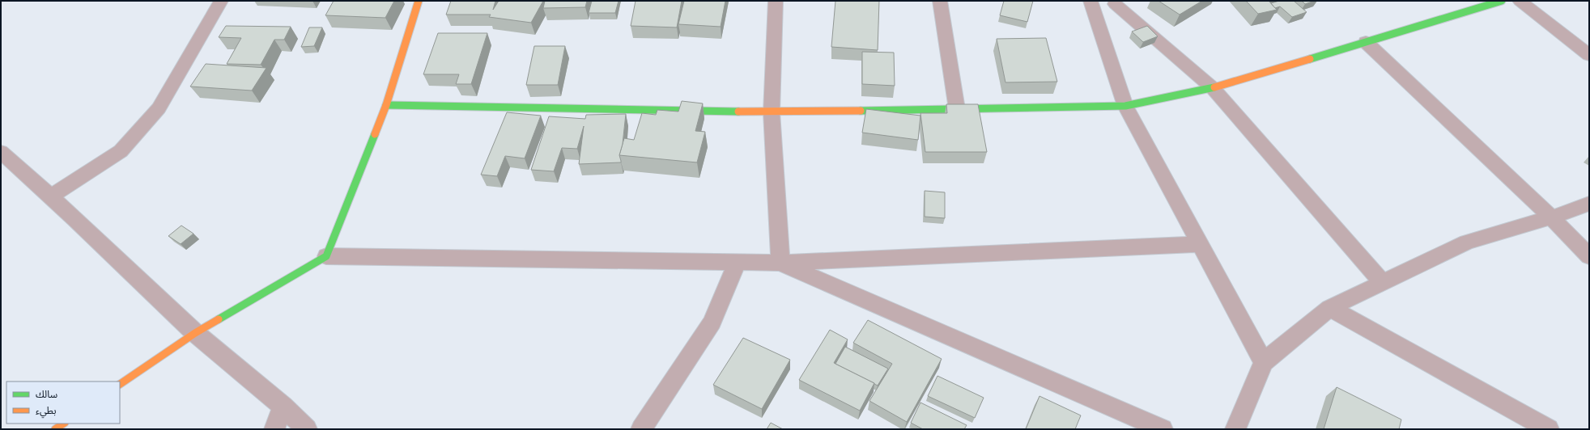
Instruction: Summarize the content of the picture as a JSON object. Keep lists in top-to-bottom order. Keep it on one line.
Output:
{"legend":["سالك","بطيء"]}
